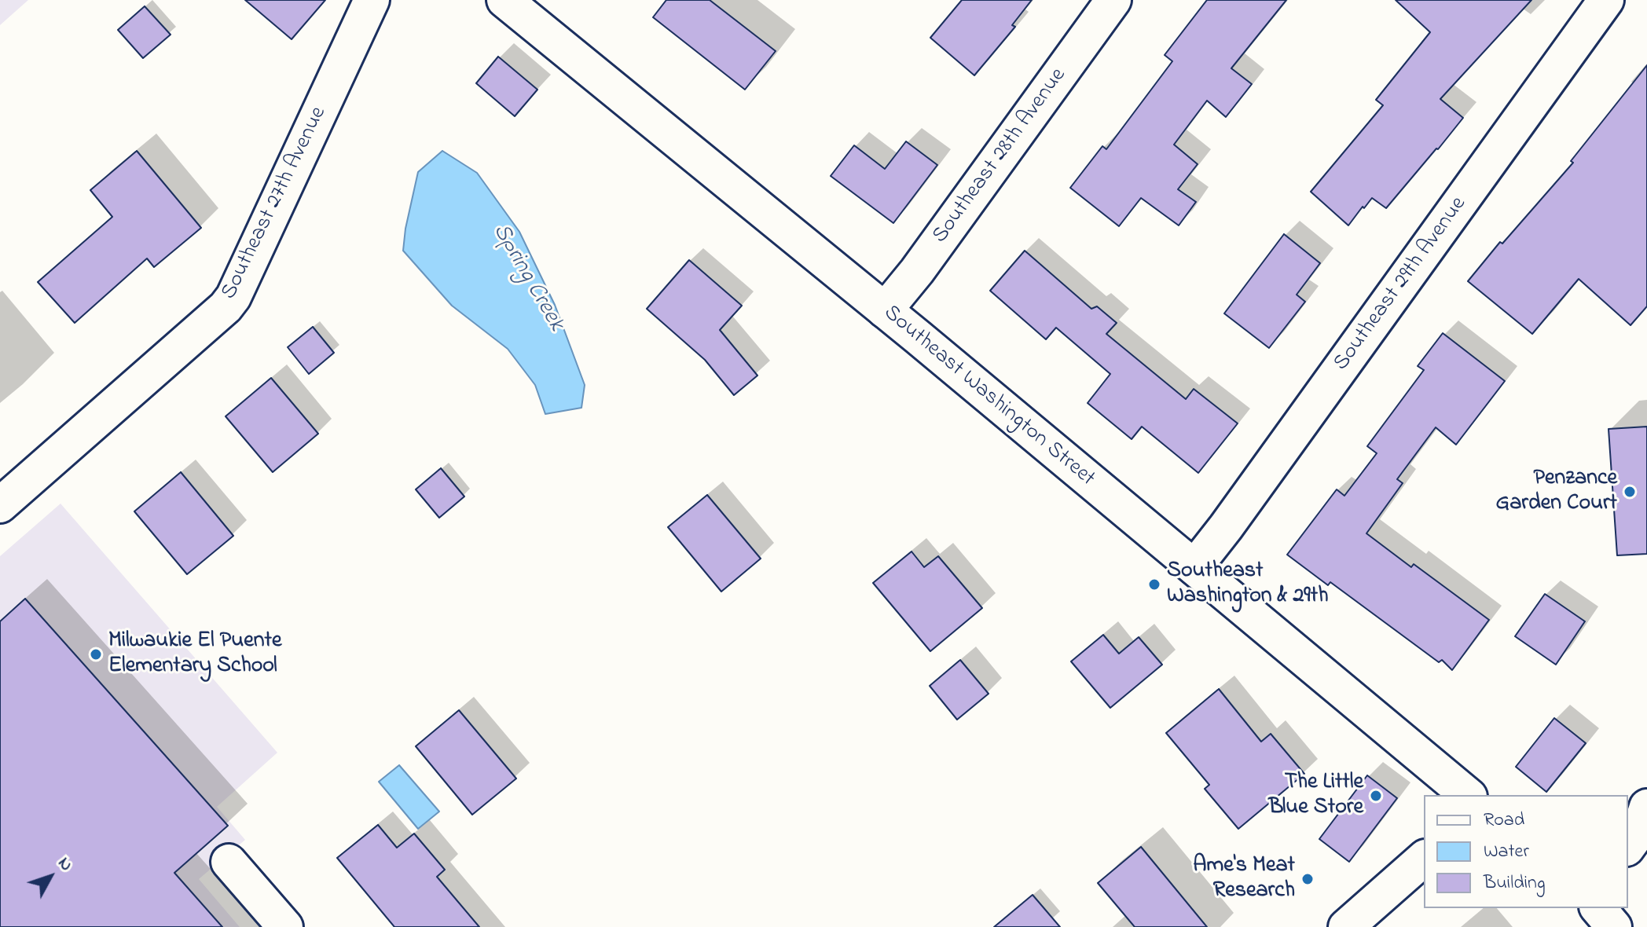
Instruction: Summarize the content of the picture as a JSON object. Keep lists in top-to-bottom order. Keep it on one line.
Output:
{"streets":{"street":["Southeast 28th Avenue","Southeast 27th Avenue","Southeast 29th Avenue","Southeast Washington Street"]},"crossings":[["Southeast 28th Avenue","Southeast Washington Street"],["Southeast 29th Avenue","Southeast Washington Street"]],"water":["Spring Creek"],"places":["Penzance Garden Court","Southeast Washington & 29th","Milwaukie El Puente Elementary School","The Little Blue Store","Ame's Meat Research"],"legend":["Road","Water","Building"],"north":"top right"}
